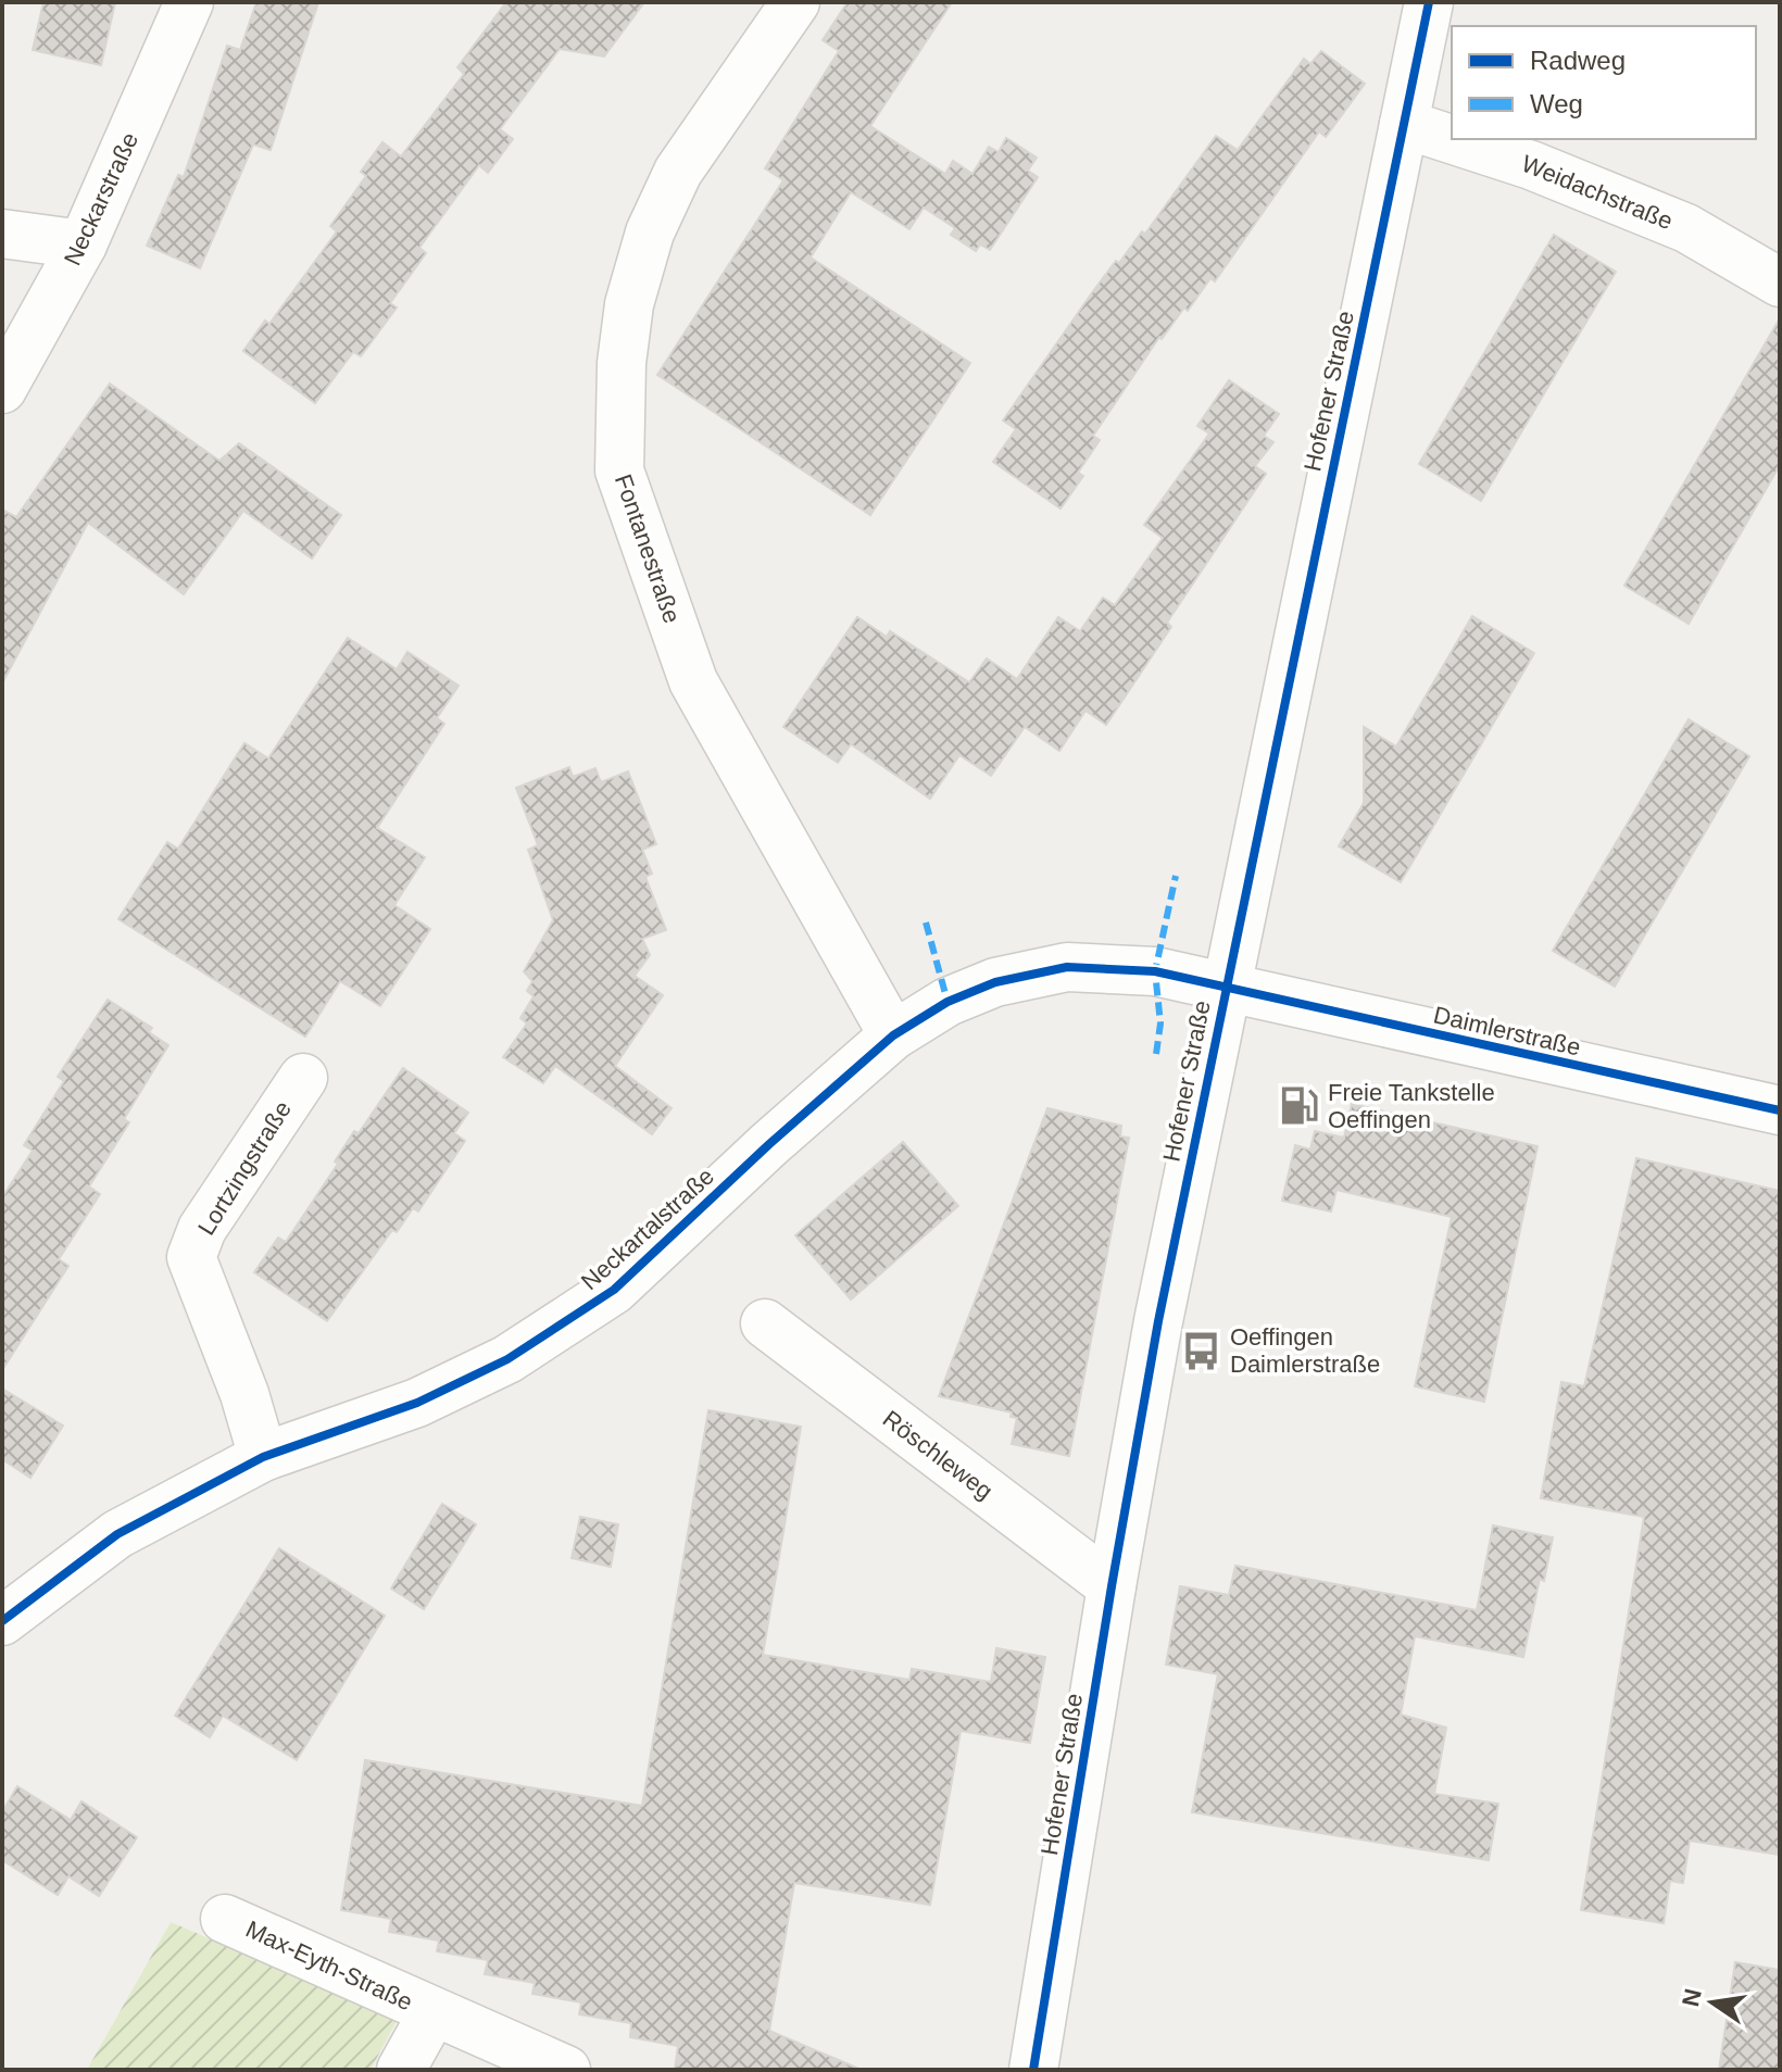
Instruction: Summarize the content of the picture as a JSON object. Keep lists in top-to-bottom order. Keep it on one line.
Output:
{"streets":{"street":["Weidachstraße","Neckarstraße","Hofener Straße","Fontanestraße","Daimlerstraße","Lortzingstraße","Neckartalstraße","Röschleweg","Max-Eyth-Straße"]},"crossings":[["Weidachstraße","Hofener Straße"],["Hofener Straße","Daimlerstraße"],["Hofener Straße","Neckartalstraße"],["Hofener Straße","Röschleweg"],["Fontanestraße","Neckartalstraße"],["Daimlerstraße","Neckartalstraße"],["Lortzingstraße","Neckartalstraße"]],"places":{"fuel station":["Freie Tankstelle Oeffingen"],"bus stop":["Oeffingen Daimlerstraße"]},"legend":["Radweg","Weg"],"north":"left"}
